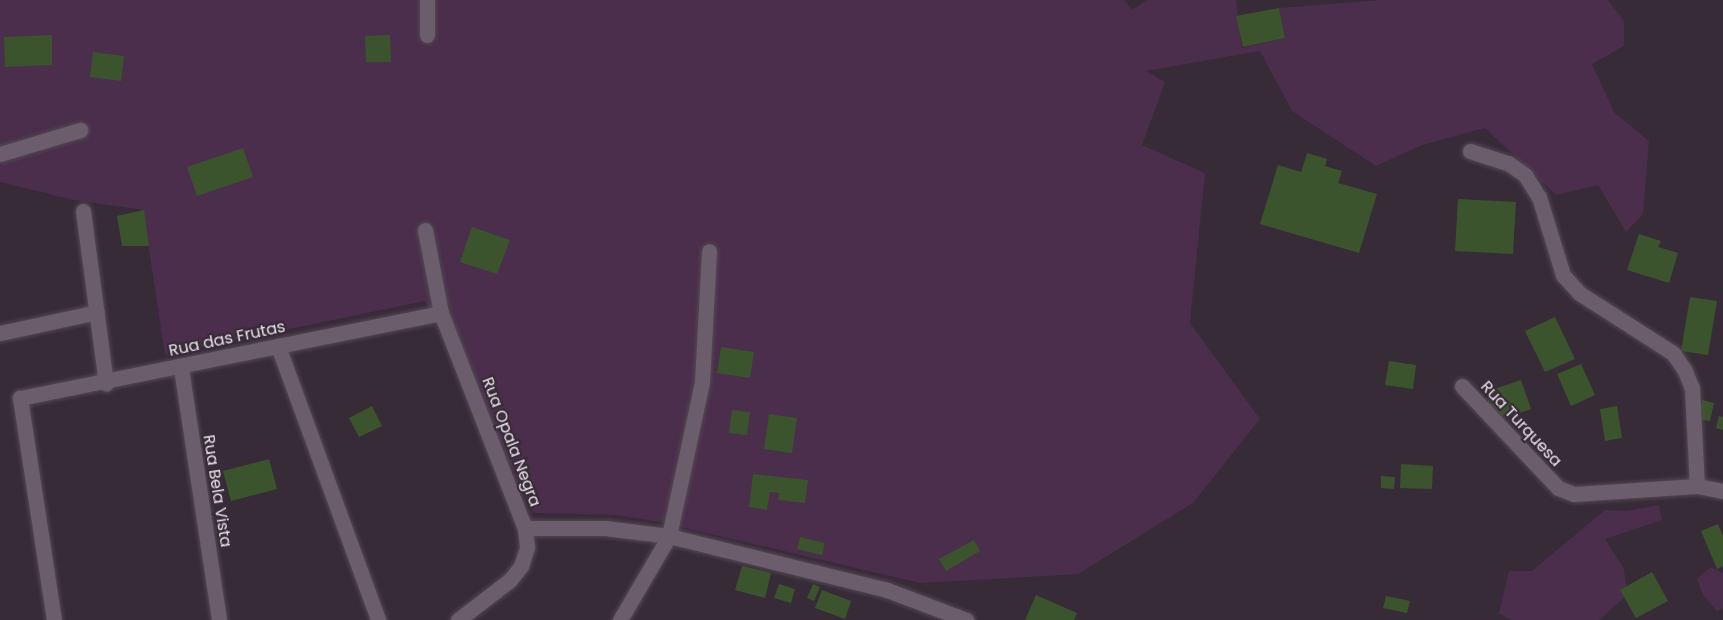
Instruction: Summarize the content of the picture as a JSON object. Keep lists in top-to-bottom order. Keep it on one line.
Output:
{"streets":{"street":["Rua das Frutas","Rua Turquesa","Rua Opala Negra","Rua Bela Vista"]},"crossings":[["Rua das Frutas","Rua Opala Negra"],["Rua das Frutas","Rua Bela Vista"]]}
